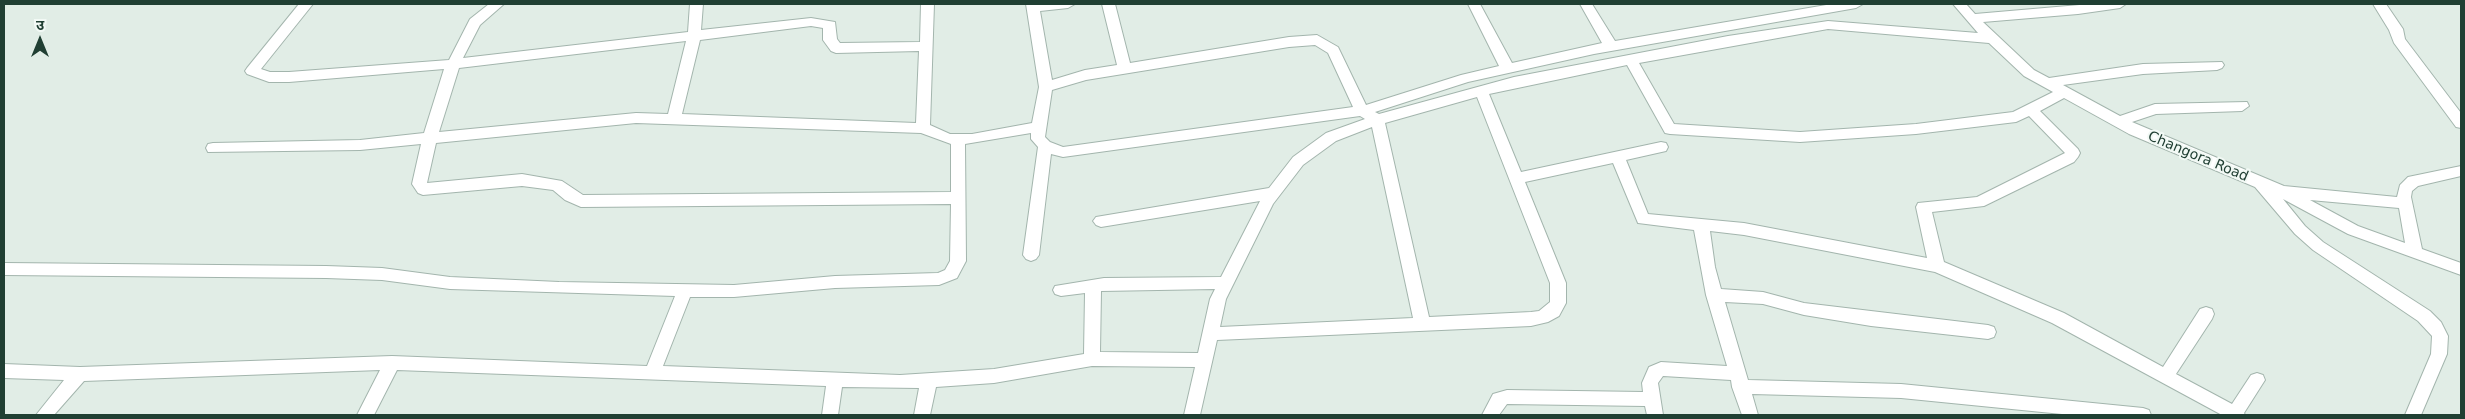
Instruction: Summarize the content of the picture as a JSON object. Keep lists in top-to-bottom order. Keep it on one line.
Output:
{"streets":{"street":["Changora Road"]},"north":"top"}
